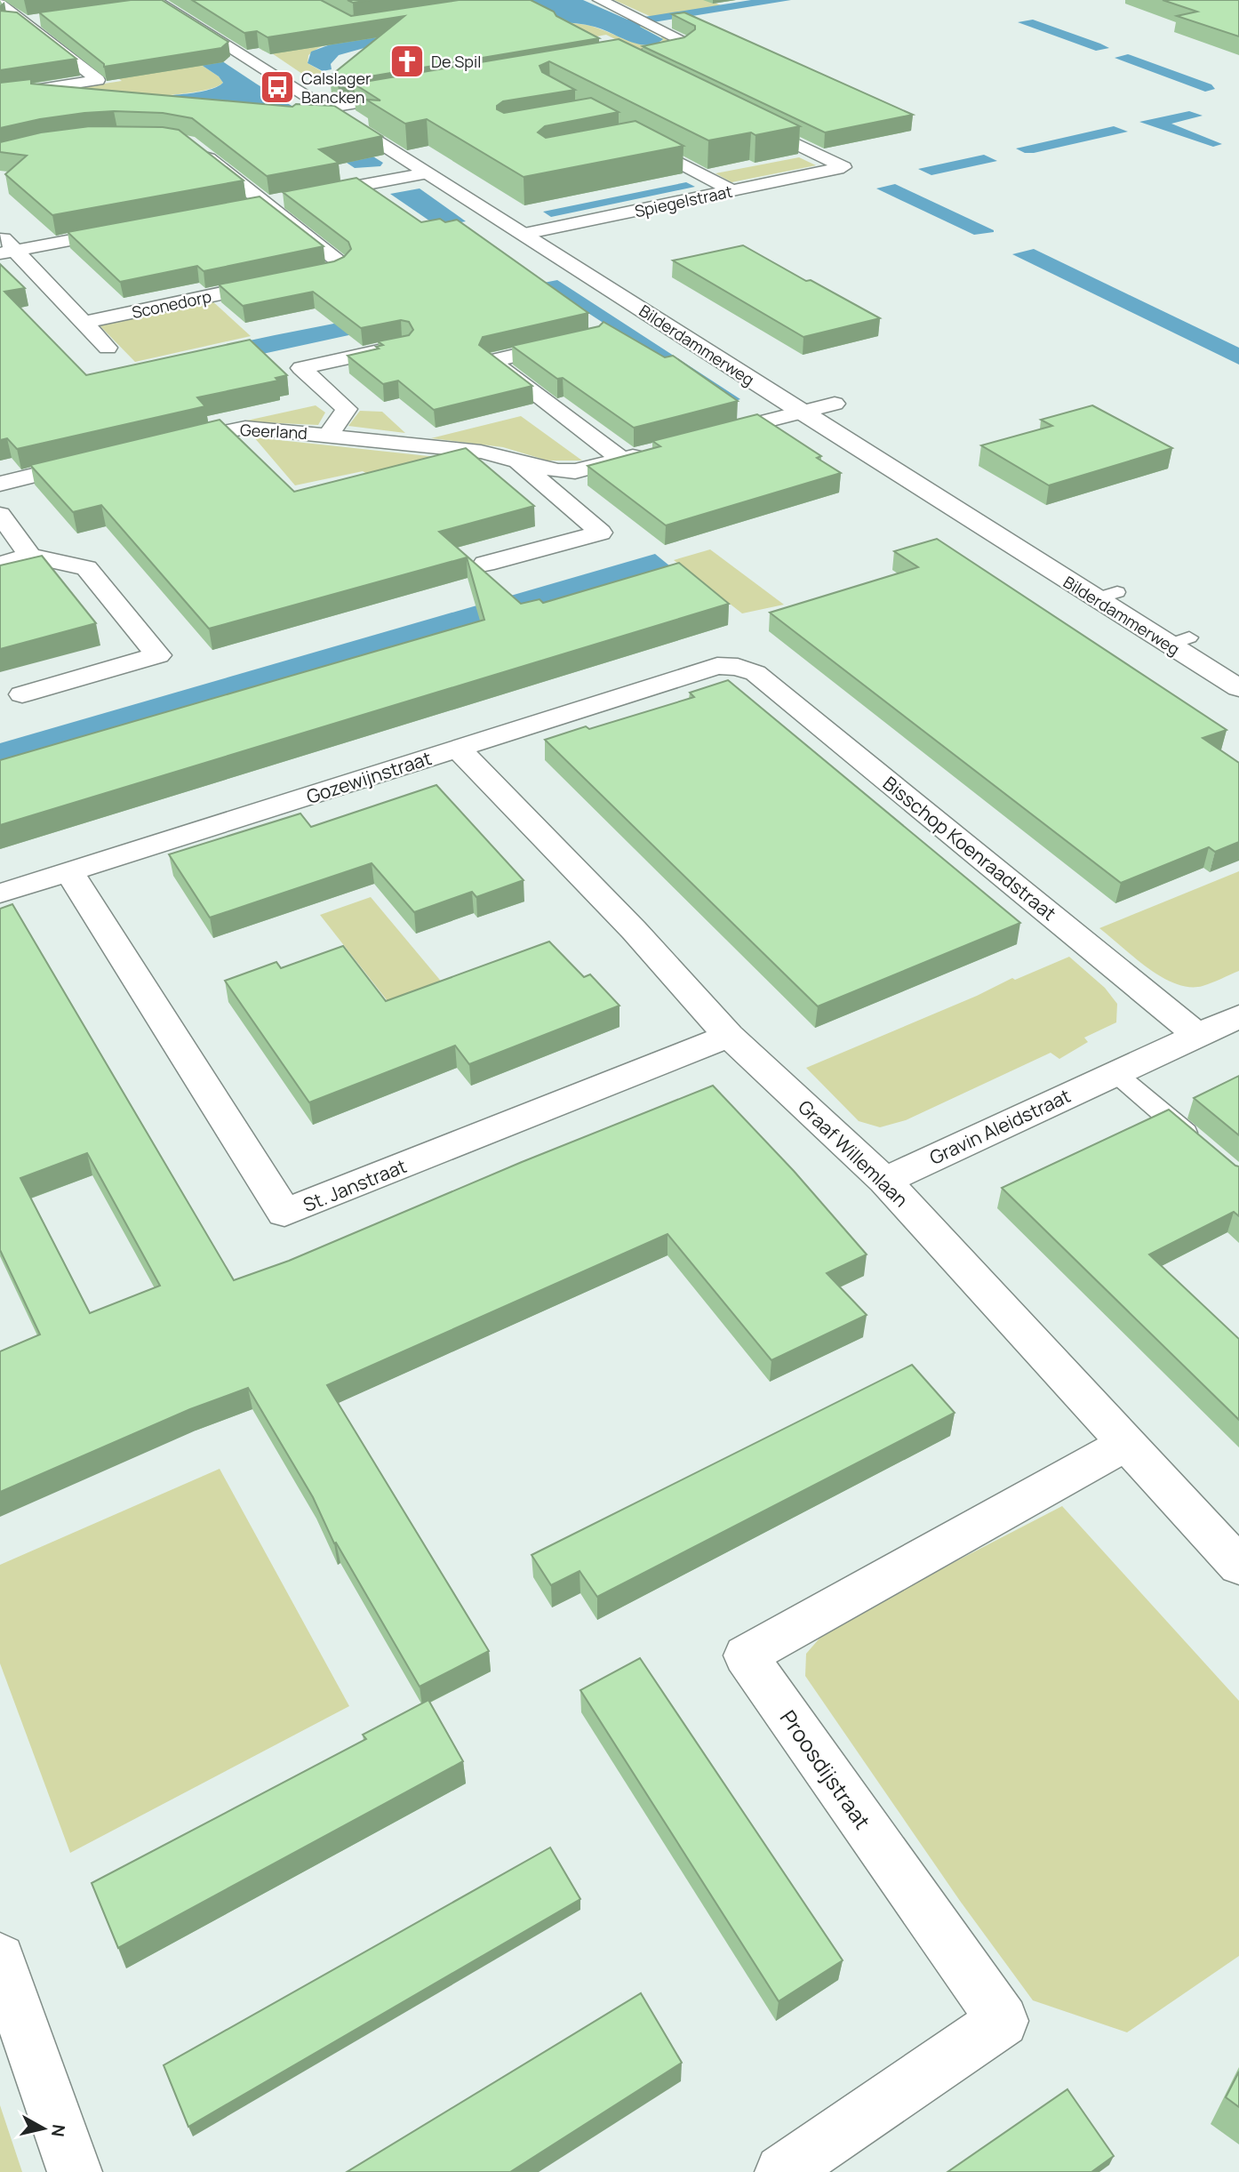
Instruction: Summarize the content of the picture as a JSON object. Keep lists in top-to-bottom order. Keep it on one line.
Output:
{"streets":{"street":["Spiegelstraat","Sconedorp","Bilderdammerweg","Geerland","Gozewijnstraat","Bisschop Koenraadstraat","Gravin Aleidstraat","Graaf Willemlaan","St. Janstraat","Proosdijstraat"]},"crossings":[["Spiegelstraat","Bilderdammerweg"],["Gozewijnstraat","Bisschop Koenraadstraat"],["Gozewijnstraat","Graaf Willemlaan"],["Gozewijnstraat","St. Janstraat"],["Bisschop Koenraadstraat","Gravin Aleidstraat"],["Gravin Aleidstraat","Graaf Willemlaan"],["Graaf Willemlaan","St. Janstraat"],["Graaf Willemlaan","Proosdijstraat"]],"places":{"church":["De Spil"],"bus stop":["Calslager Bancken"]},"north":"right"}
